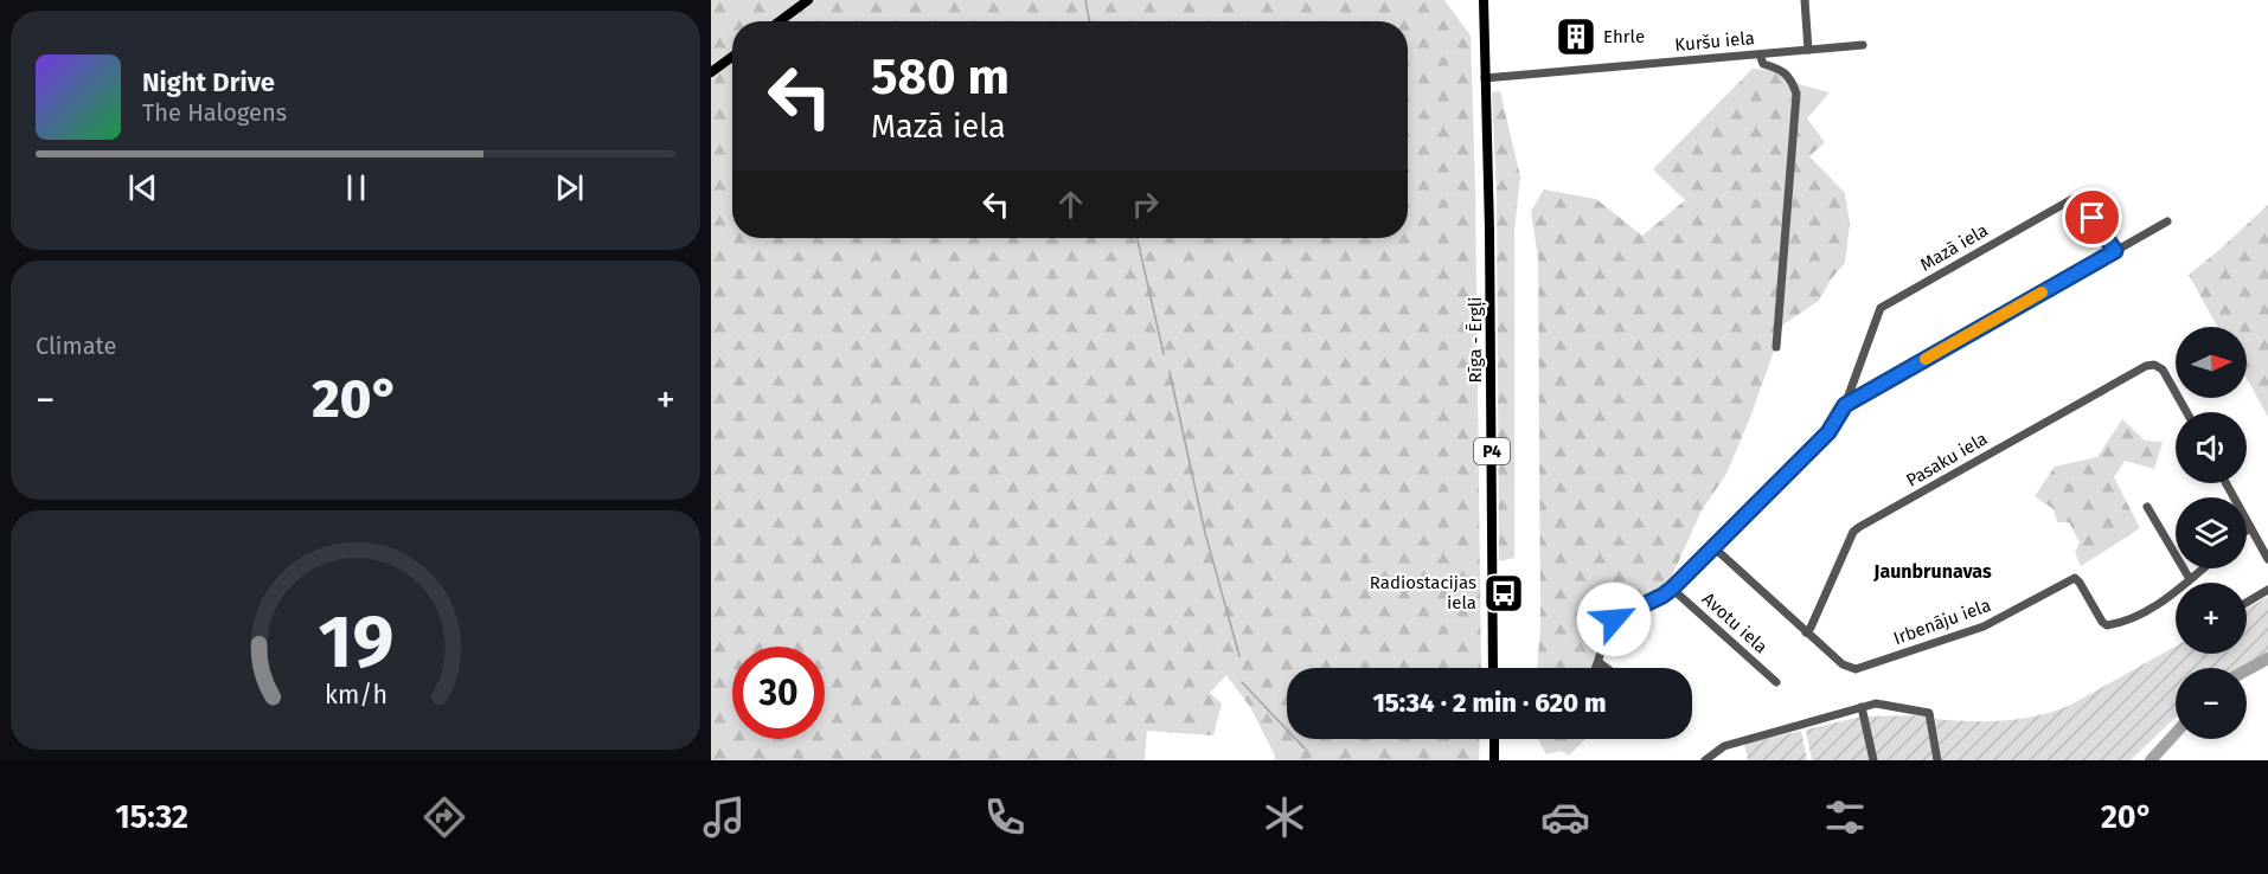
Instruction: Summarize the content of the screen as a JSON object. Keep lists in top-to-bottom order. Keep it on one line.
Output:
{"streets":{"main road":["Rīga - Ērgļi","P4"],"street":["Kuršu iela","Mazā iela","Pasaku iela","Irbenāju iela","Avotu iela"]},"crossings":[["Kuršu iela","Rīga - Ērgļi"],["Pasaku iela","Irbenāju iela"]],"districts":["Jaunbrunavas"],"places":{"building":["Ehrle"],"bus stop":["Radiostacijas iela"]},"north":"right","page":{"turn":["580 m","Mazā iela"],"song":["Night Drive","The Halogens"],"tile":"Climate","map_buttons":["+","−"],"heat":["−","20°","+"],"limit":"30","trip":"15:34 · 2 min · 620 m","tabs":["15:32","20°"],"gauge":["19","km/h"]}}
